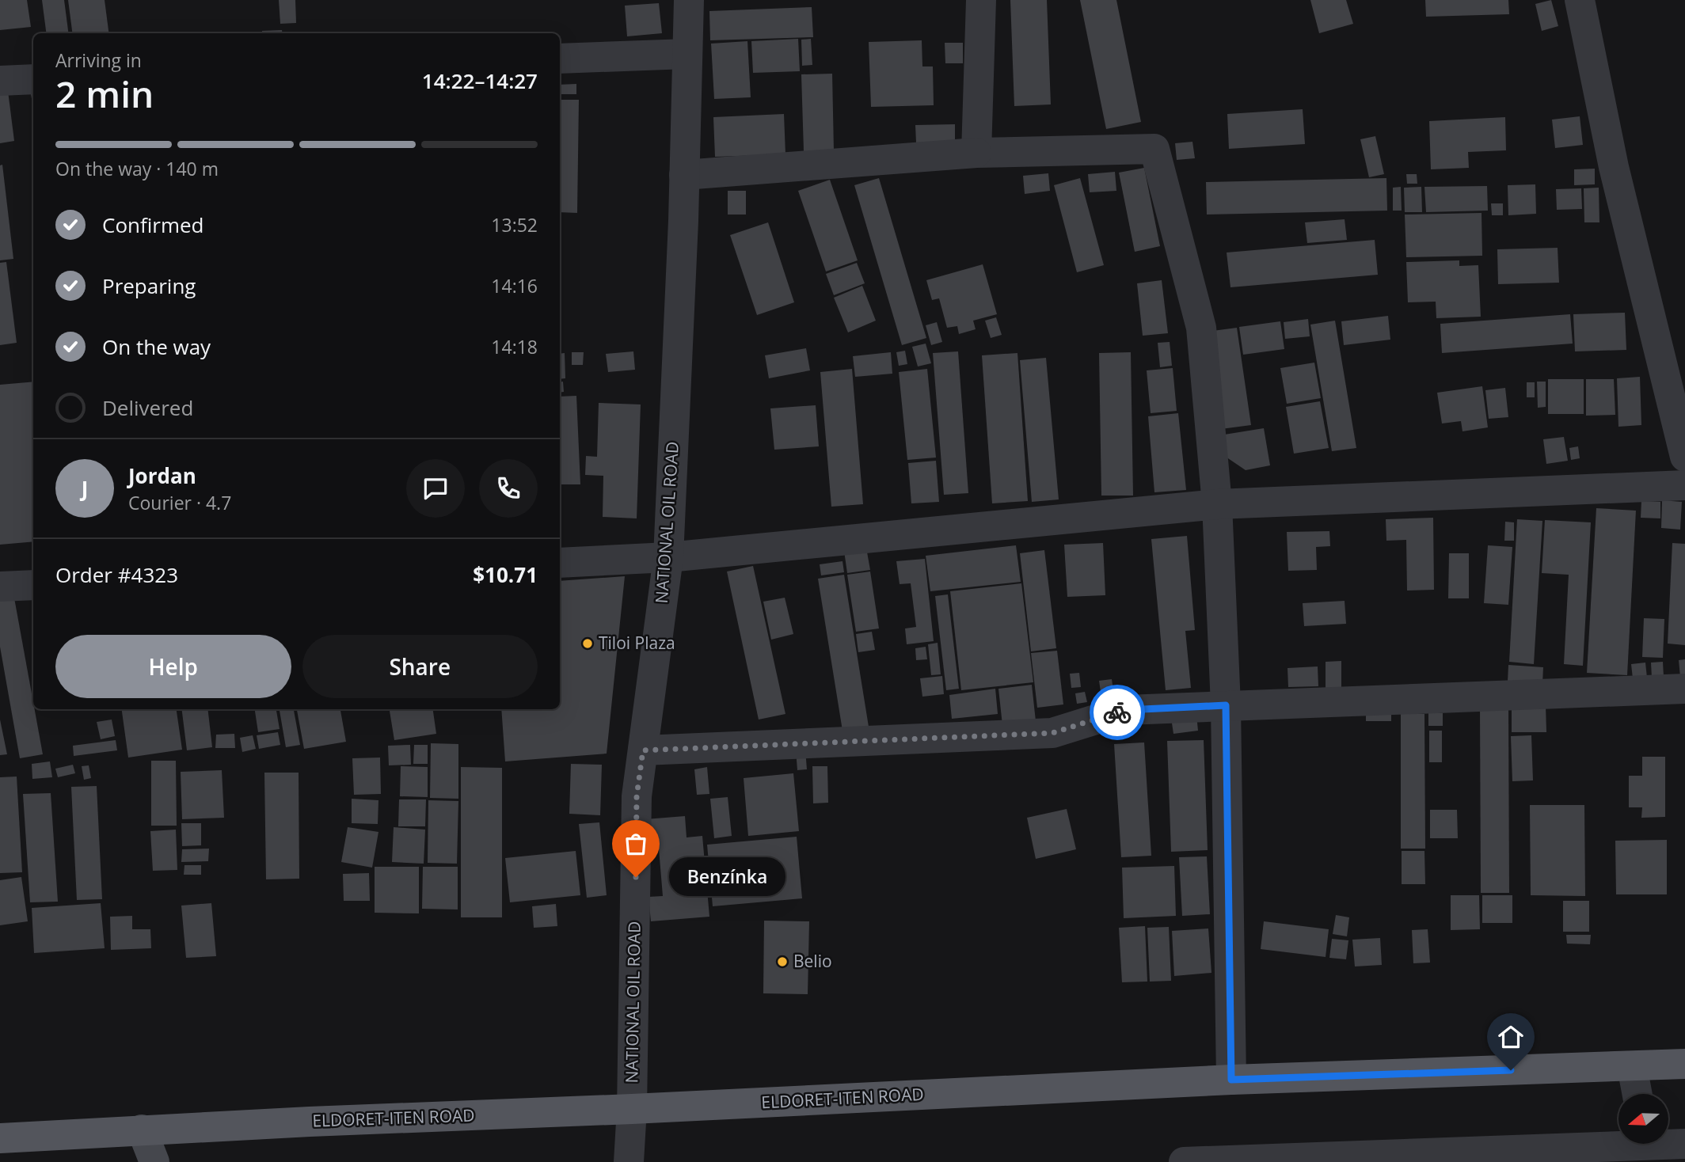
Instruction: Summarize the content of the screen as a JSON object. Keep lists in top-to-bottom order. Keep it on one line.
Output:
{"streets":{"main road":["ELDORET-ITEN ROAD"],"street":["NATIONAL OIL ROAD"]},"crossings":[["NATIONAL OIL ROAD","ELDORET-ITEN ROAD"]],"places":["Tiloi Plaza","Benzínka","Belio"],"north":"left","page":{"heading":["2 min","Arriving in","14:22–14:27"],"panel":["Jordan","Courier · 4.7","Order #4323","$10.71"],"bar":"On the way · 140 m","list":[["Confirmed","13:52"],["Preparing","14:16"],["On the way","14:18"],"Delivered"],"round":"J","buttons":["Help","Share"],"bubble":"Benzínka"}}
